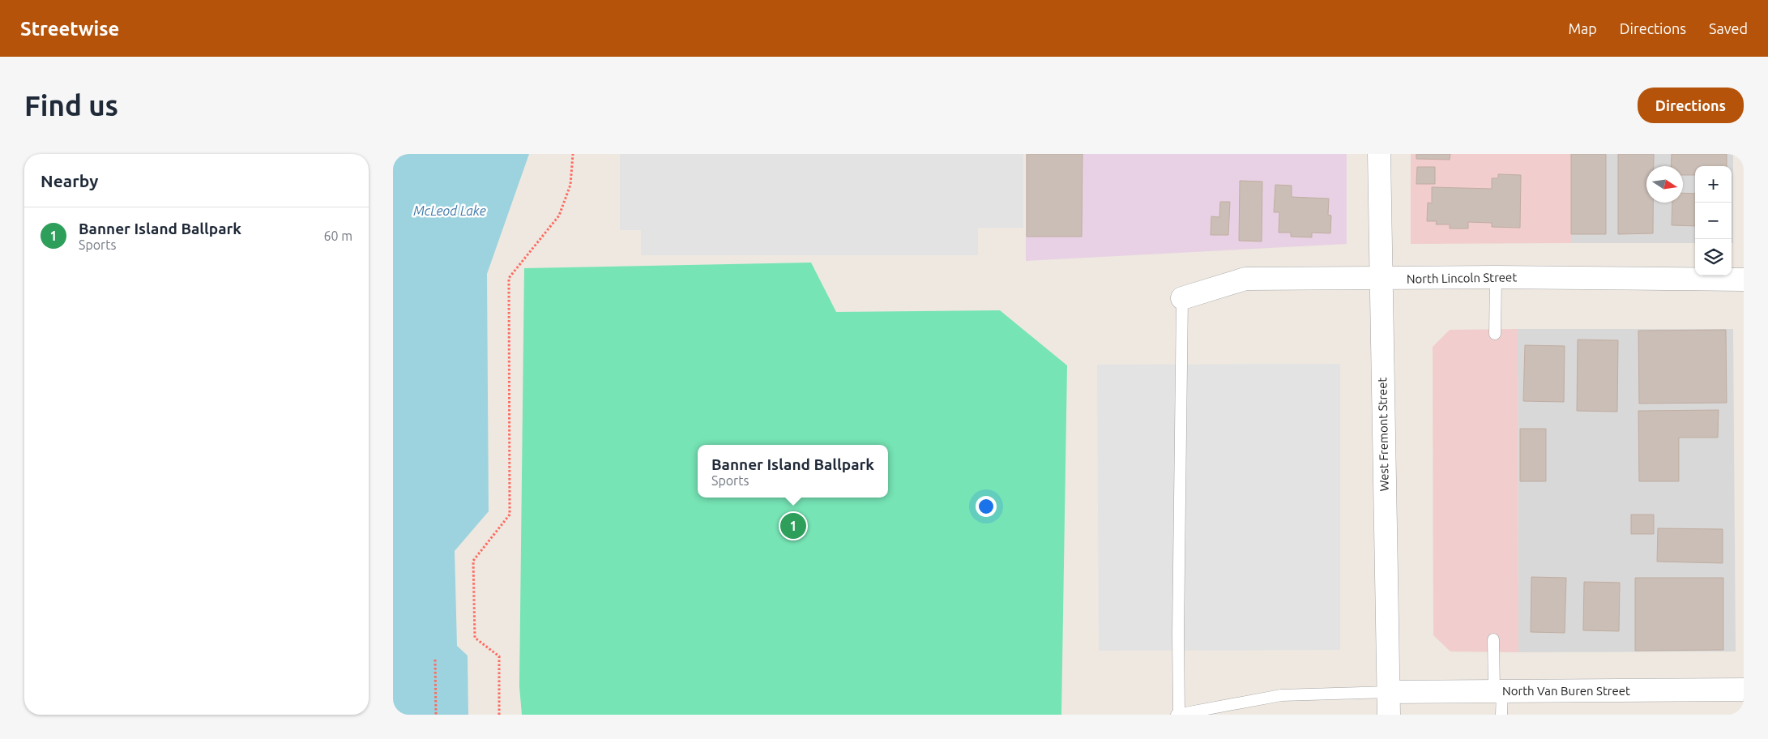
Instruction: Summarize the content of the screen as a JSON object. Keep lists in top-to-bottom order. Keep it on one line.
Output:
{"streets":{"street":["North Lincoln Street","West Fremont Street","North Van Buren Street"]},"crossings":[["North Lincoln Street","West Fremont Street"],["West Fremont Street","North Van Buren Street"]],"water":["McLeod Lake"],"north":"right","page":{"header":"Streetwise","nav":["Map","Directions","Saved"],"buttons":"Directions","title":"Find us","heading":"Nearby","map_buttons":["+","−"],"list":[{"mark":"1","name":"Banner Island Ballpark","note":"Sports","value":"60 m"}],"popup":["Banner Island Ballpark","Sports"],"pins":"1"}}
